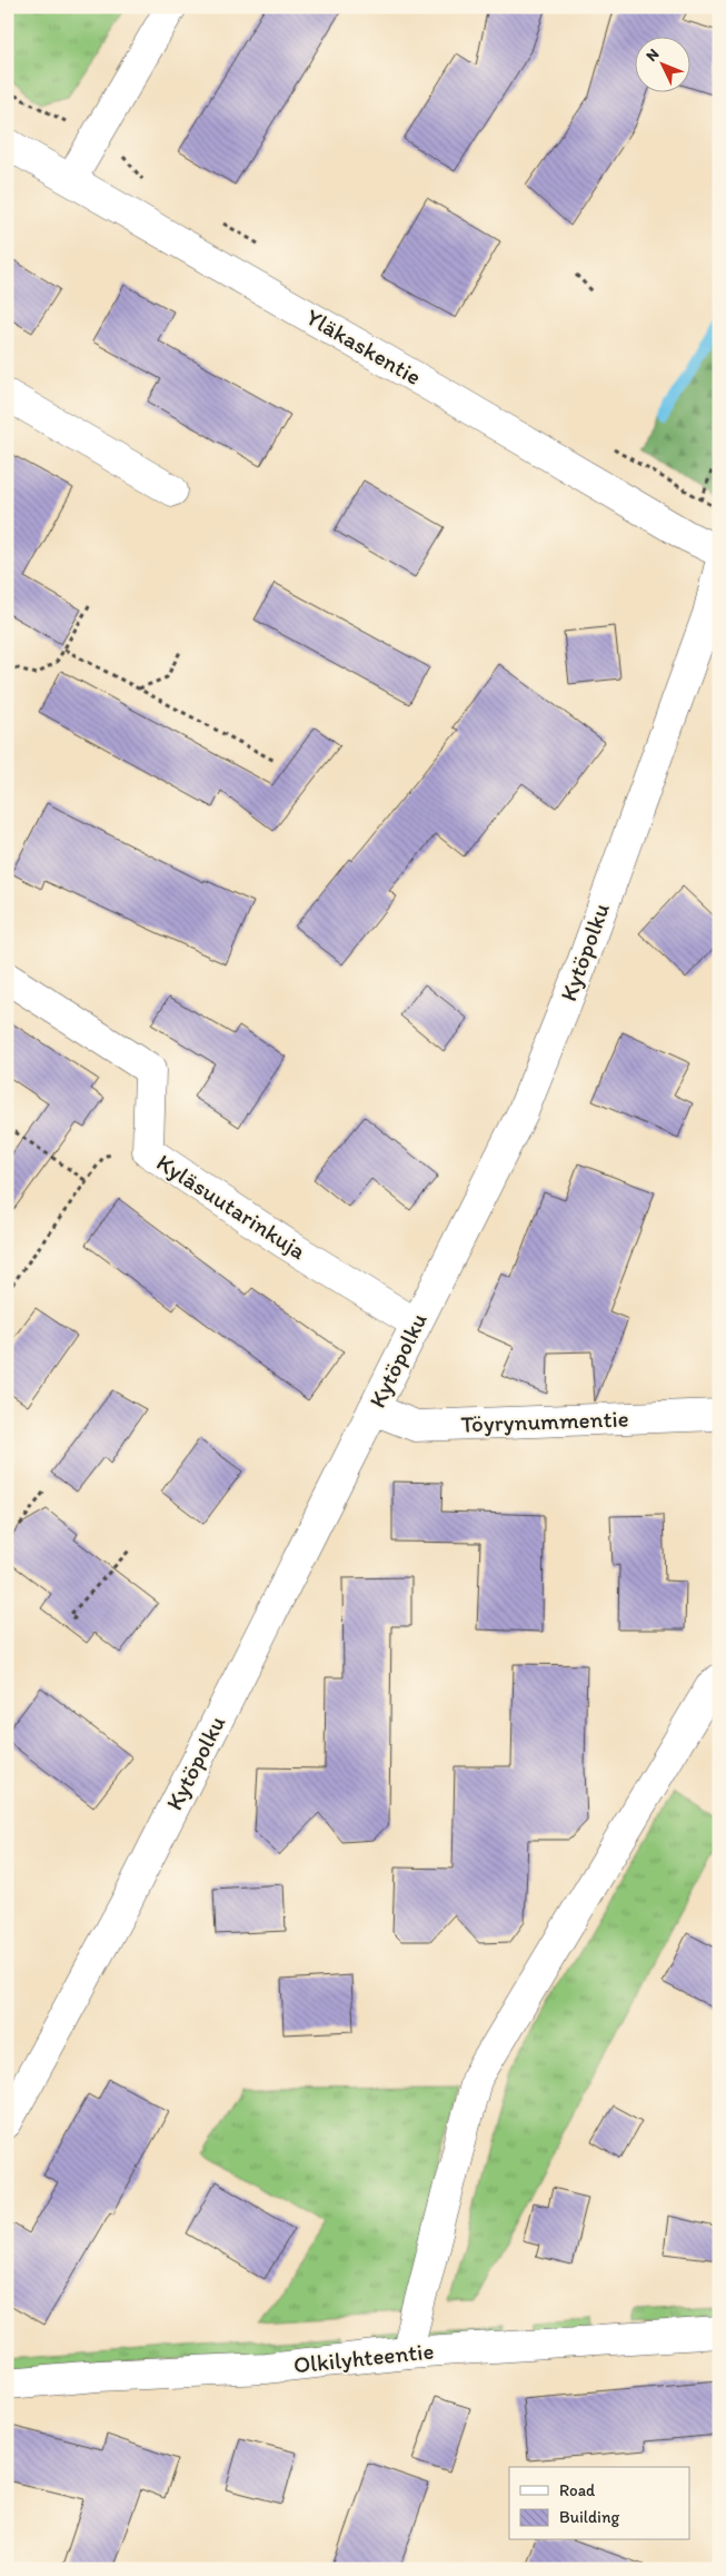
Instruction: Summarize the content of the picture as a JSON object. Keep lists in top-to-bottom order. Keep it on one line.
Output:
{"streets":{"street":["Yläkaskentie","Kytöpolku","Kyläsuutarinkuja","Töyrynummentie","Olkilyhteentie"]},"crossings":[["Kytöpolku","Kyläsuutarinkuja"],["Kytöpolku","Töyrynummentie"]],"legend":["Road","Building"],"north":"top left"}
